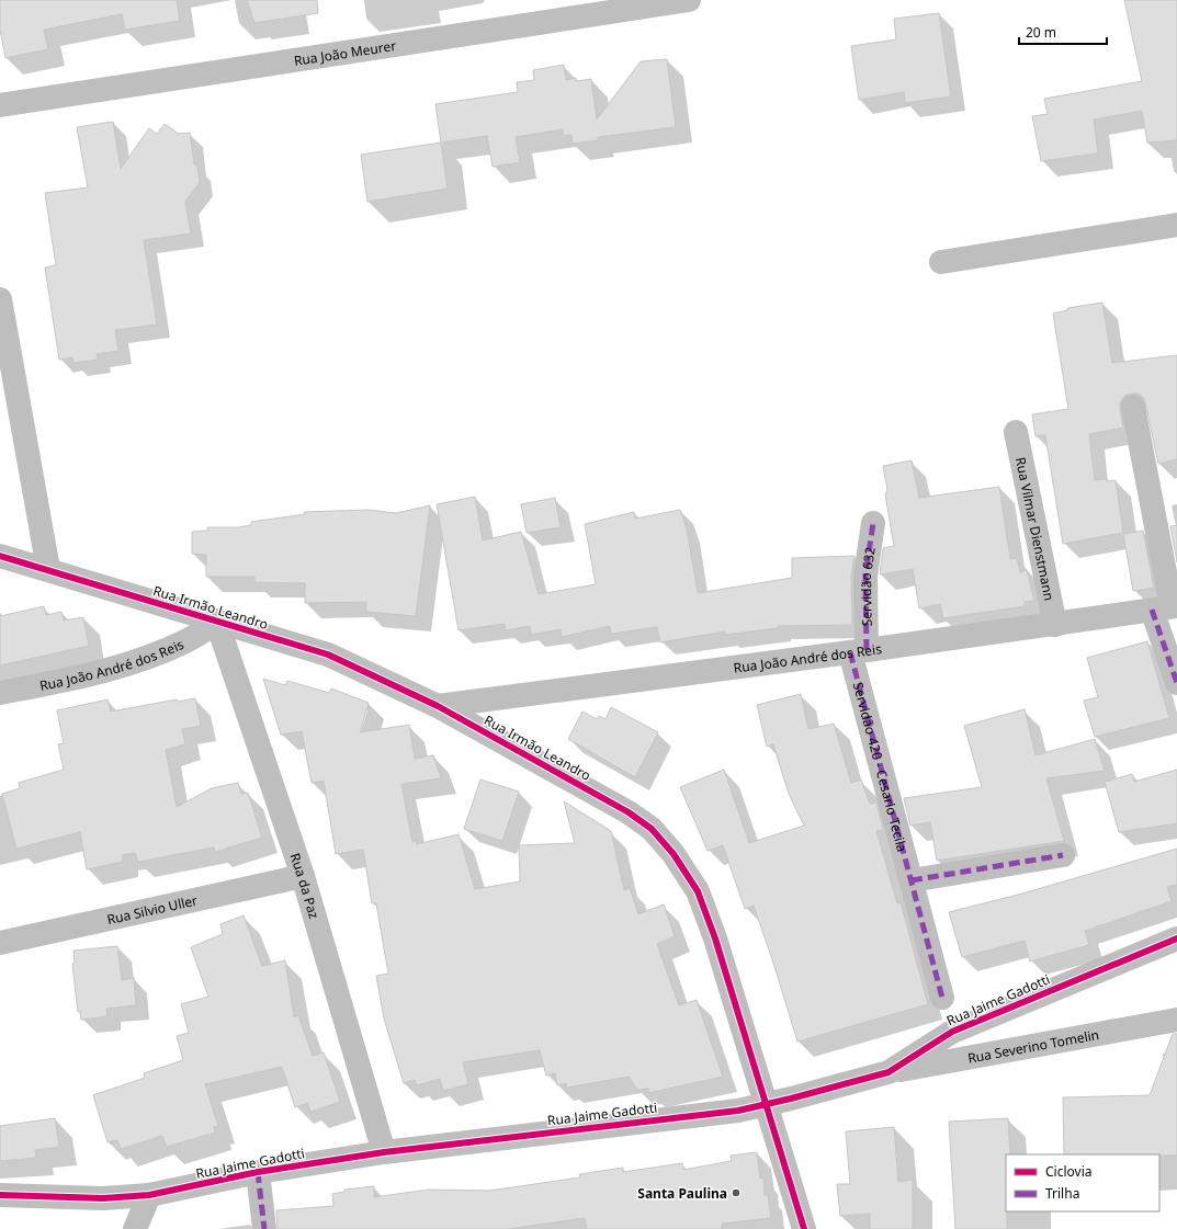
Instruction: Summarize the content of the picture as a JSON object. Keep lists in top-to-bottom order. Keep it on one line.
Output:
{"streets":{"street":["Rua João Meurer","Rua Vilmar Dienstmann","Servidão 632","Rua Irmão Leandro","Rua João André dos Reis","Servidão 420 - Cesario Tecila","Rua da Paz","Rua Silvio Uller","Rua Jaime Gadotti","Rua Severino Tomelin"]},"crossings":[["Rua Vilmar Dienstmann","Rua João André dos Reis"],["Servidão 632","Rua João André dos Reis"],["Servidão 632","Servidão 420 - Cesario Tecila"],["Rua Irmão Leandro","Rua João André dos Reis"],["Rua Irmão Leandro","Rua da Paz"],["Rua Irmão Leandro","Rua Jaime Gadotti"],["Rua João André dos Reis","Servidão 420 - Cesario Tecila"],["Rua João André dos Reis","Rua da Paz"],["Rua da Paz","Rua Silvio Uller"],["Rua da Paz","Rua Jaime Gadotti"],["Rua Jaime Gadotti","Rua Severino Tomelin"]],"places":["Santa Paulina"],"legend":["Ciclovia","Trilha"],"scale_bar":"20 m"}
